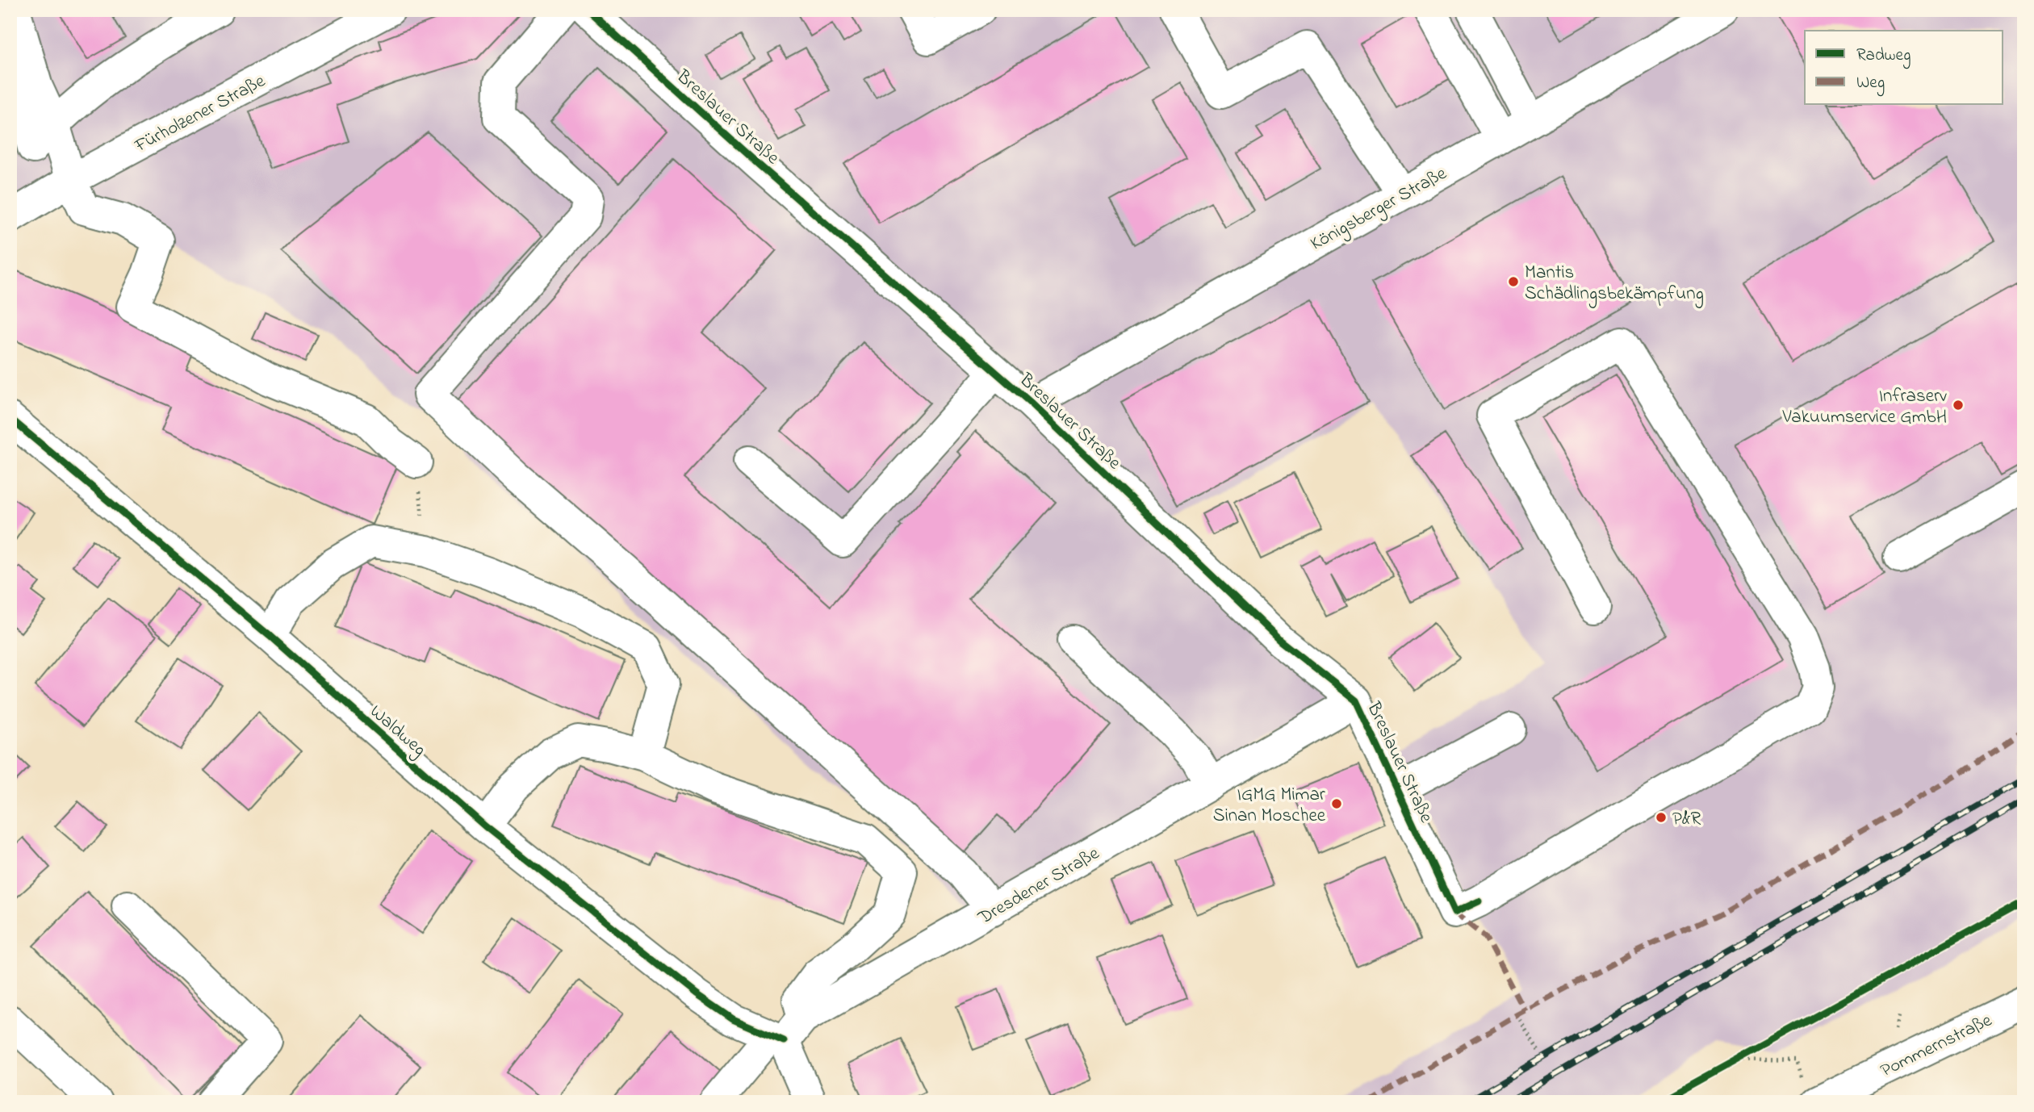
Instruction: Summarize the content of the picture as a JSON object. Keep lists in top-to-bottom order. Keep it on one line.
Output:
{"streets":{"street":["Fürholzener Straße","Breslauer Straße","Königsberger Straße","Waldweg","Dresdener Straße","Pommernstraße"]},"crossings":[["Breslauer Straße","Königsberger Straße"],["Breslauer Straße","Dresdener Straße"],["Waldweg","Dresdener Straße"]],"places":["Mantis Schädlingsbekämpfung","Infraserv Vakuumservice GmbH","IGMG Mimar Sinan Moschee","P&R"],"legend":["Radweg","Weg"]}
